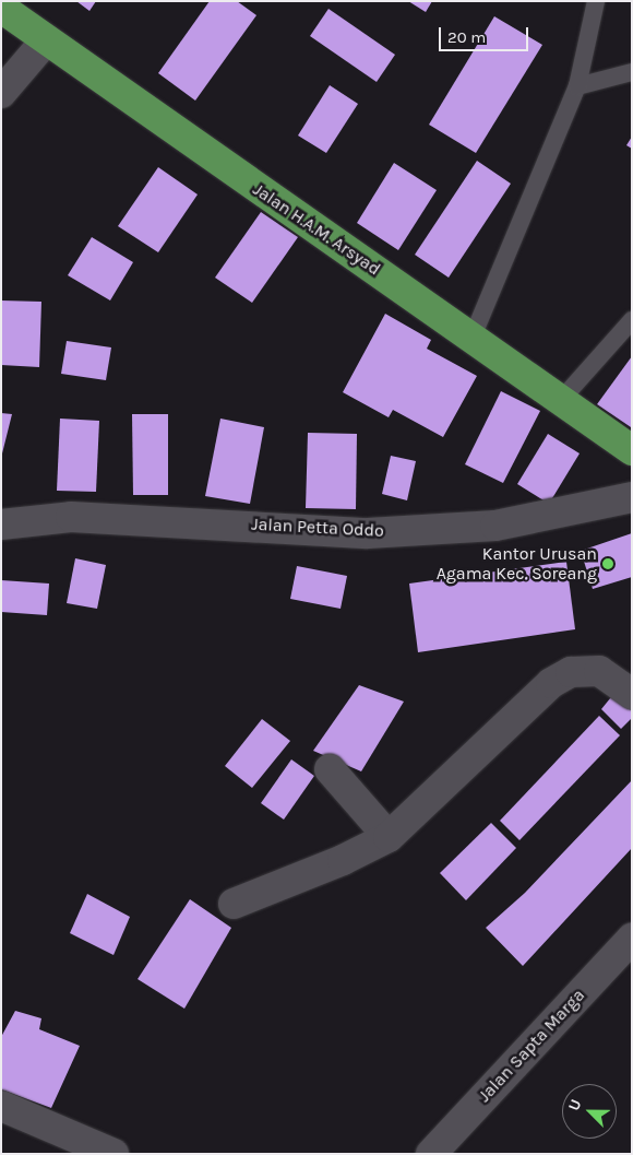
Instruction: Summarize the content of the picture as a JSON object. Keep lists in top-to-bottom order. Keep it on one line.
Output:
{"streets":{"highway":["Jalan H.A.M. Arsyad"],"street":["Jalan Petta Oddo","Jalan Sapta Marga"]},"places":["Kantor Urusan Agama Kec. Soreang"],"scale_bar":"20 m","north":"top left"}
